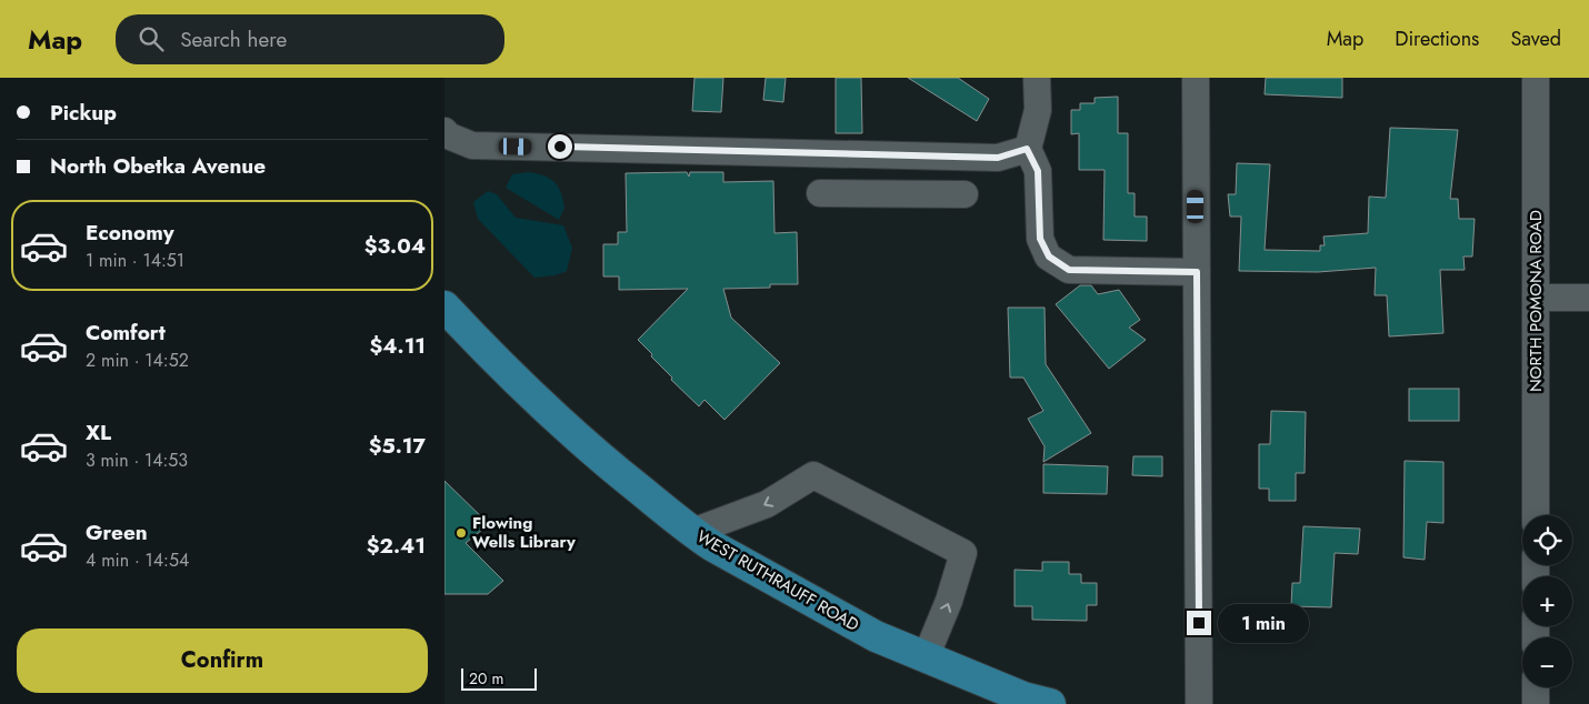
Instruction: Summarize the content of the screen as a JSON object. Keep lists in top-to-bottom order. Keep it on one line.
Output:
{"streets":{"main road":["WEST RUTHRAUFF ROAD"],"street":["NORTH POMONA ROAD"]},"places":["Flowing Wells Library"],"scale_bar":"20 m","page":{"header":"Map","search":"Search here","nav":["Map","Directions","Saved"],"banner":["Pickup","North Obetka Avenue"],"list":[{"name":"Economy","note":"1 min · 14:51","value":"$3.04"},{"name":"Comfort","note":"2 min · 14:52","value":"$4.11"},{"name":"XL","note":"3 min · 14:53","value":"$5.17"},{"name":"Green","note":"4 min · 14:54","value":"$2.41"}],"map_buttons":["+","−"],"bubble":"1 min","buttons":"Confirm","scale":"20 m"}}
